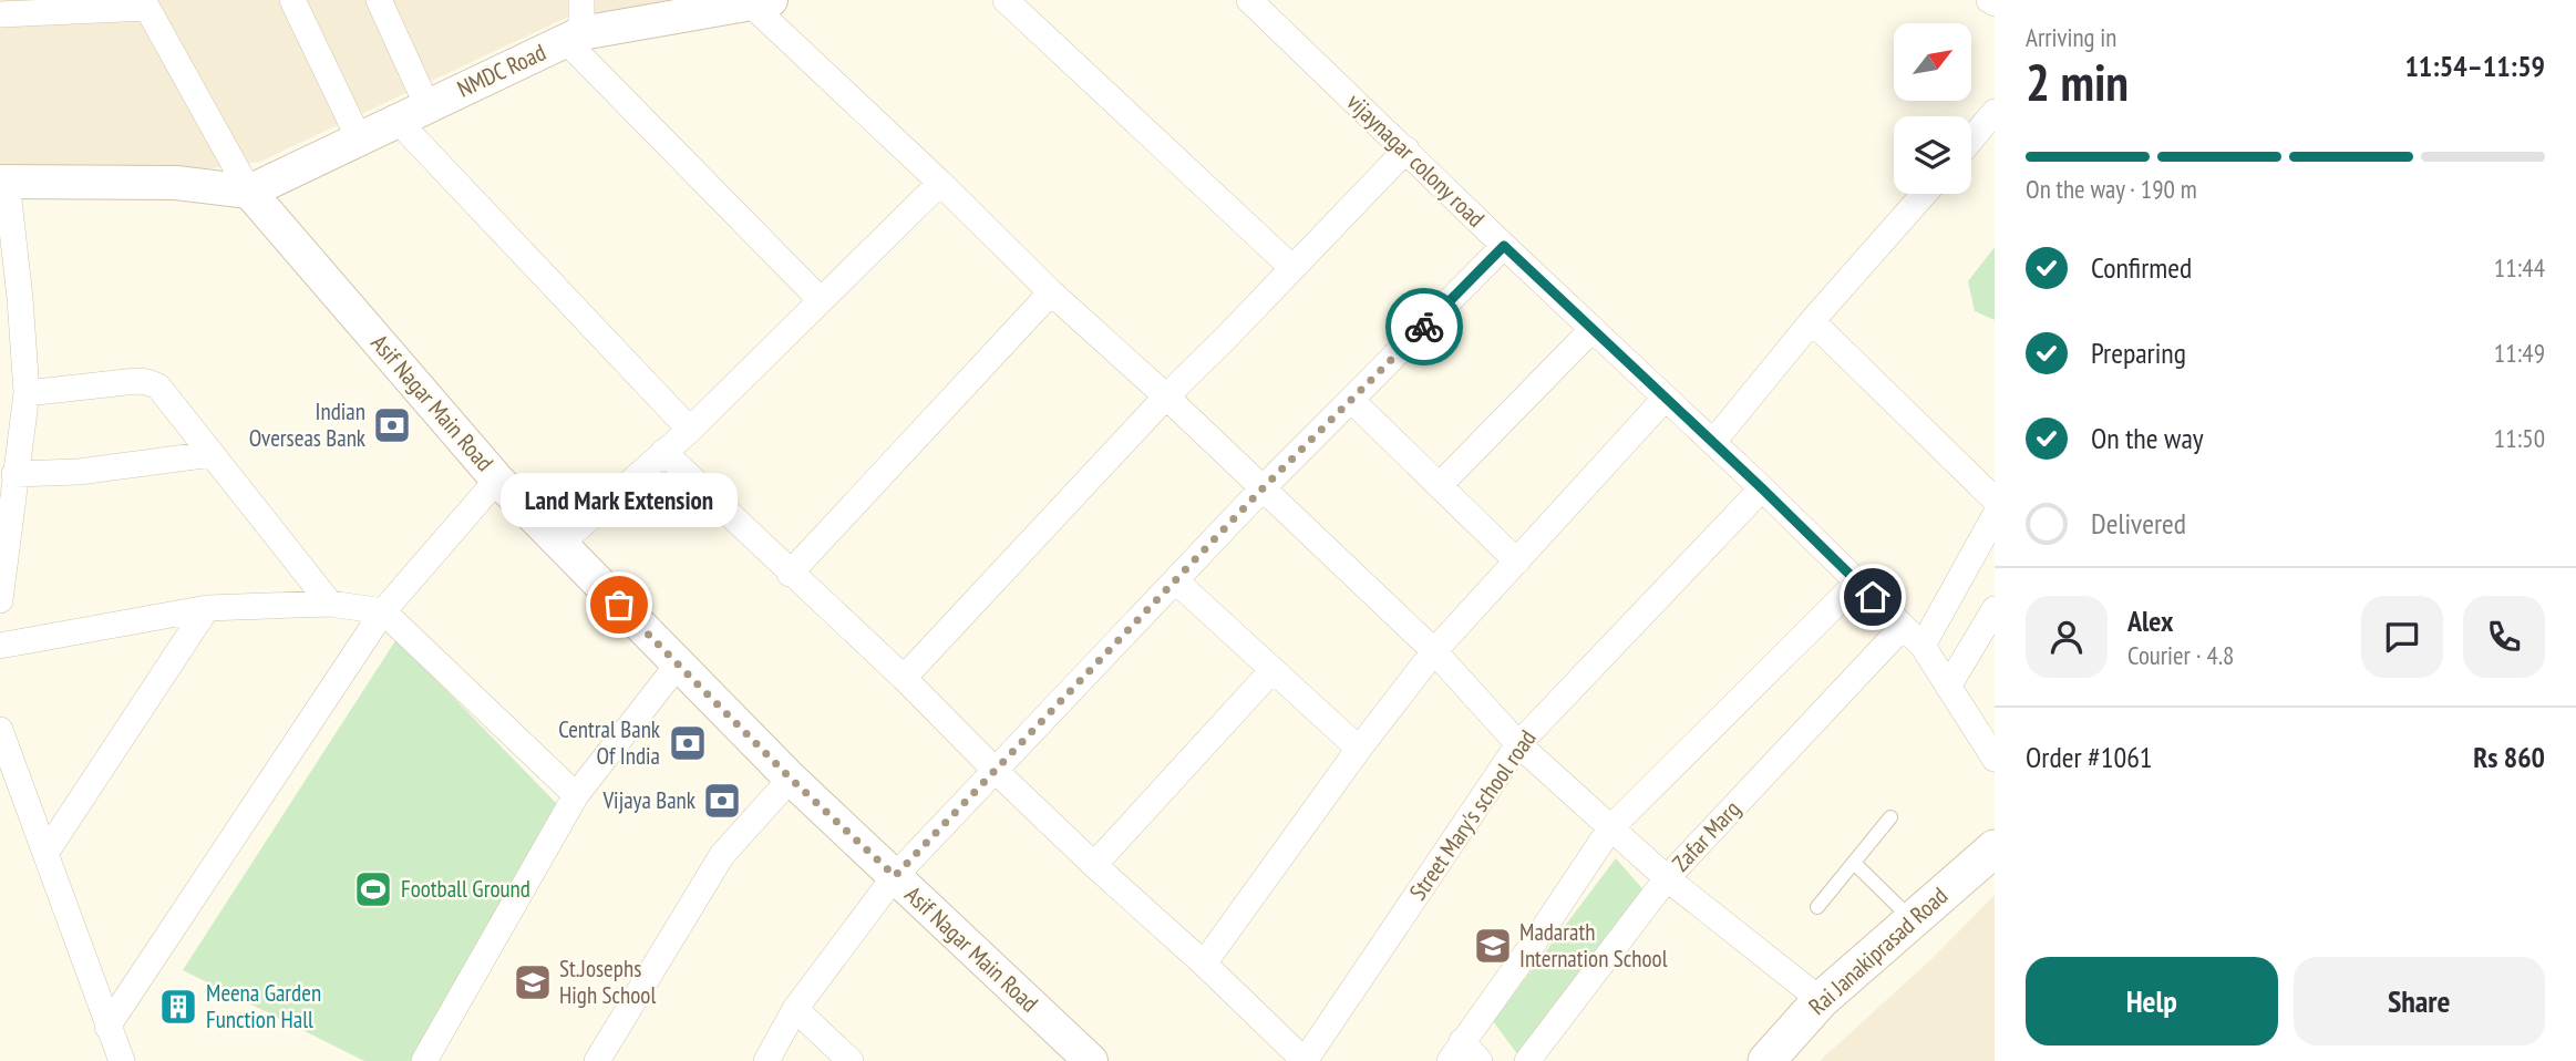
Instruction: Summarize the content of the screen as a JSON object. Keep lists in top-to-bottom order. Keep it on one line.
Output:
{"streets":{"main road":["Rai Janakiprasad Road"],"street":["NMDC Road","vijaynagar colony road","Asif Nagar Main Road","Street Mary's school road","Zafar Marg"]},"crossings":[["NMDC Road","Asif Nagar Main Road"],["vijaynagar colony road","Street Mary's school road"],["vijaynagar colony road","Zafar Marg"]],"places":{"bank":["Indian Overseas Bank","Central Bank Of India","Vijaya Bank"],"other":["Land Mark Extension"],"sports":["Football Ground"],"school or university":["Madarath Internation School","St.Josephs High School"],"building":["Meena Garden Function Hall"]},"north":"top right","page":{"heading":["2 min","Arriving in","11:54–11:59"],"panel":["Alex","Courier · 4.8","Order #1061","Rs 860"],"bar":"On the way · 190 m","list":[["Confirmed","11:44"],["Preparing","11:49"],["On the way","11:50"],"Delivered"],"bubble":"Land Mark Extension","buttons":["Help","Share"]}}
